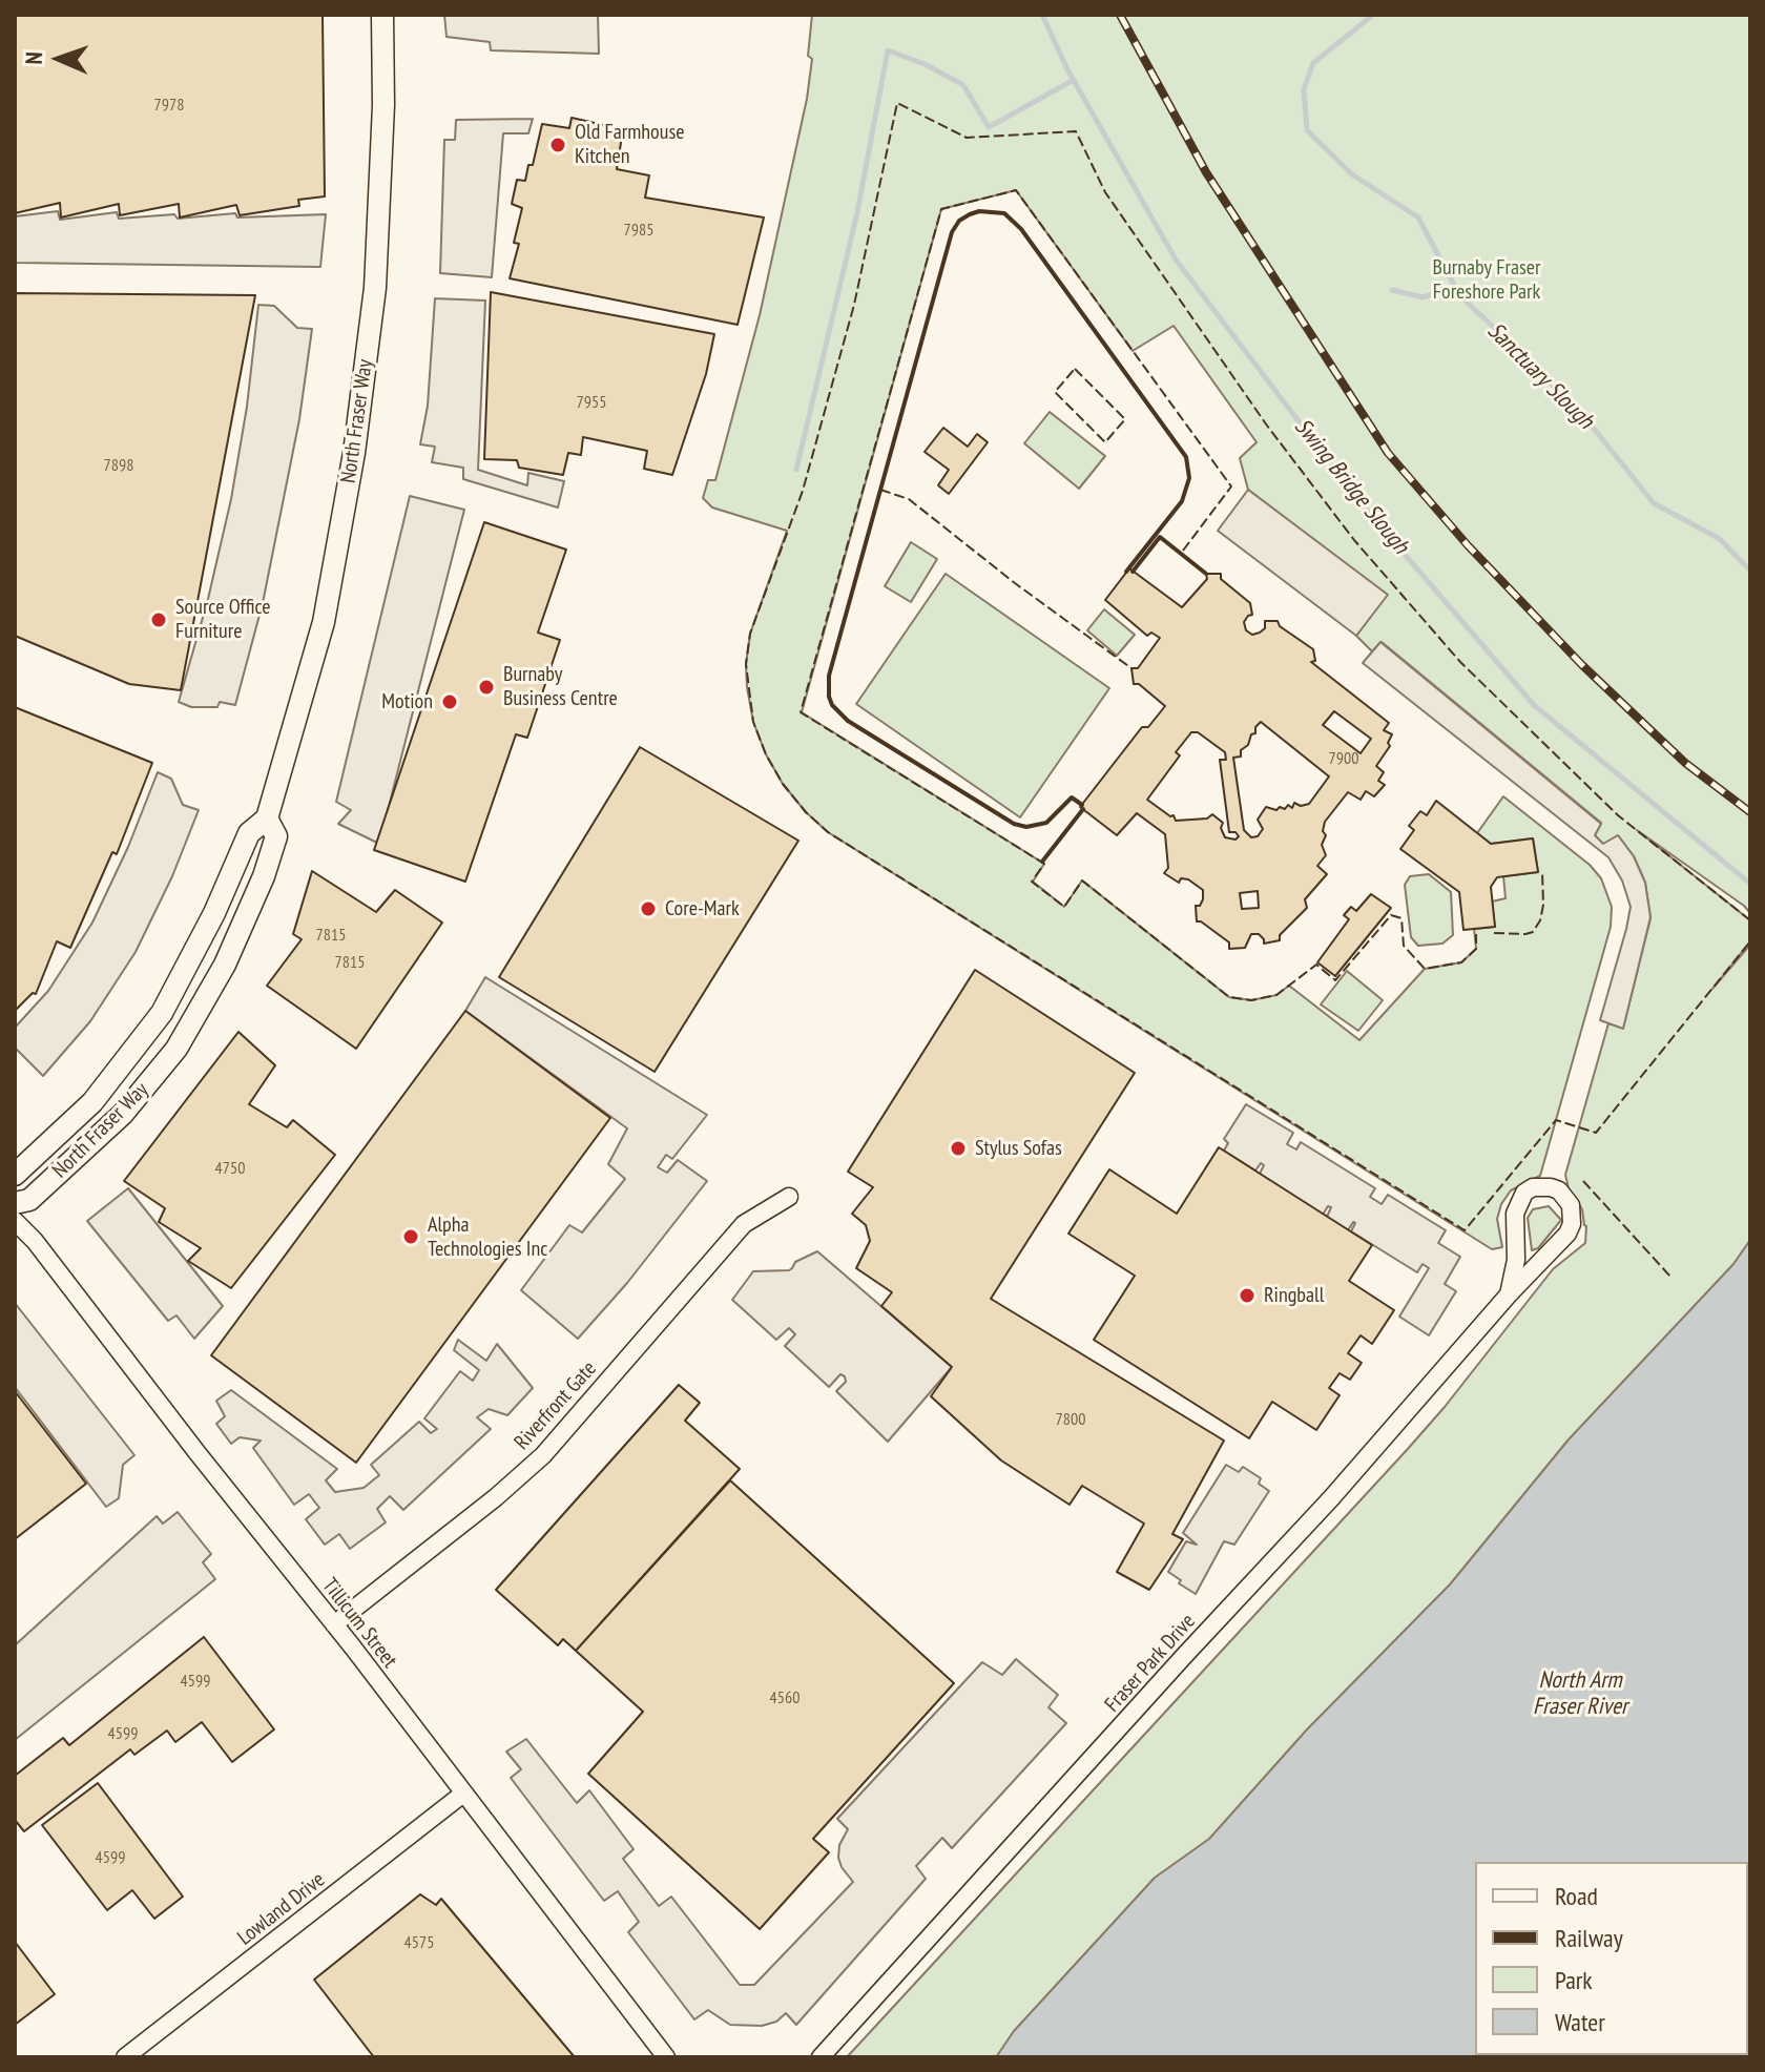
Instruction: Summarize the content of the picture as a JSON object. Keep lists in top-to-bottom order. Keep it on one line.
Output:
{"streets":{"street":["North Fraser Way","Riverfront Gate","Tillicum Street","Fraser Park Drive","Lowland Drive"]},"crossings":[["Riverfront Gate","Tillicum Street"],["Tillicum Street","Lowland Drive"]],"water":["Sanctuary Slough","Swing Bridge Slough","North Arm Fraser River"],"parks":["Burnaby Fraser Foreshore Park"],"places":["Old Farmhouse Kitchen","Source Office Furniture","Burnaby Business Centre","Motion","Core-Mark","Stylus Sofas","Alpha Technologies Inc","Ringball"],"house_numbers":["7978","7985","7955","7898","7900","7815","7815","4750","7800","4599","4560","4599","4599","4575"],"legend":["Road","Railway","Park","Water"],"north":"left"}
